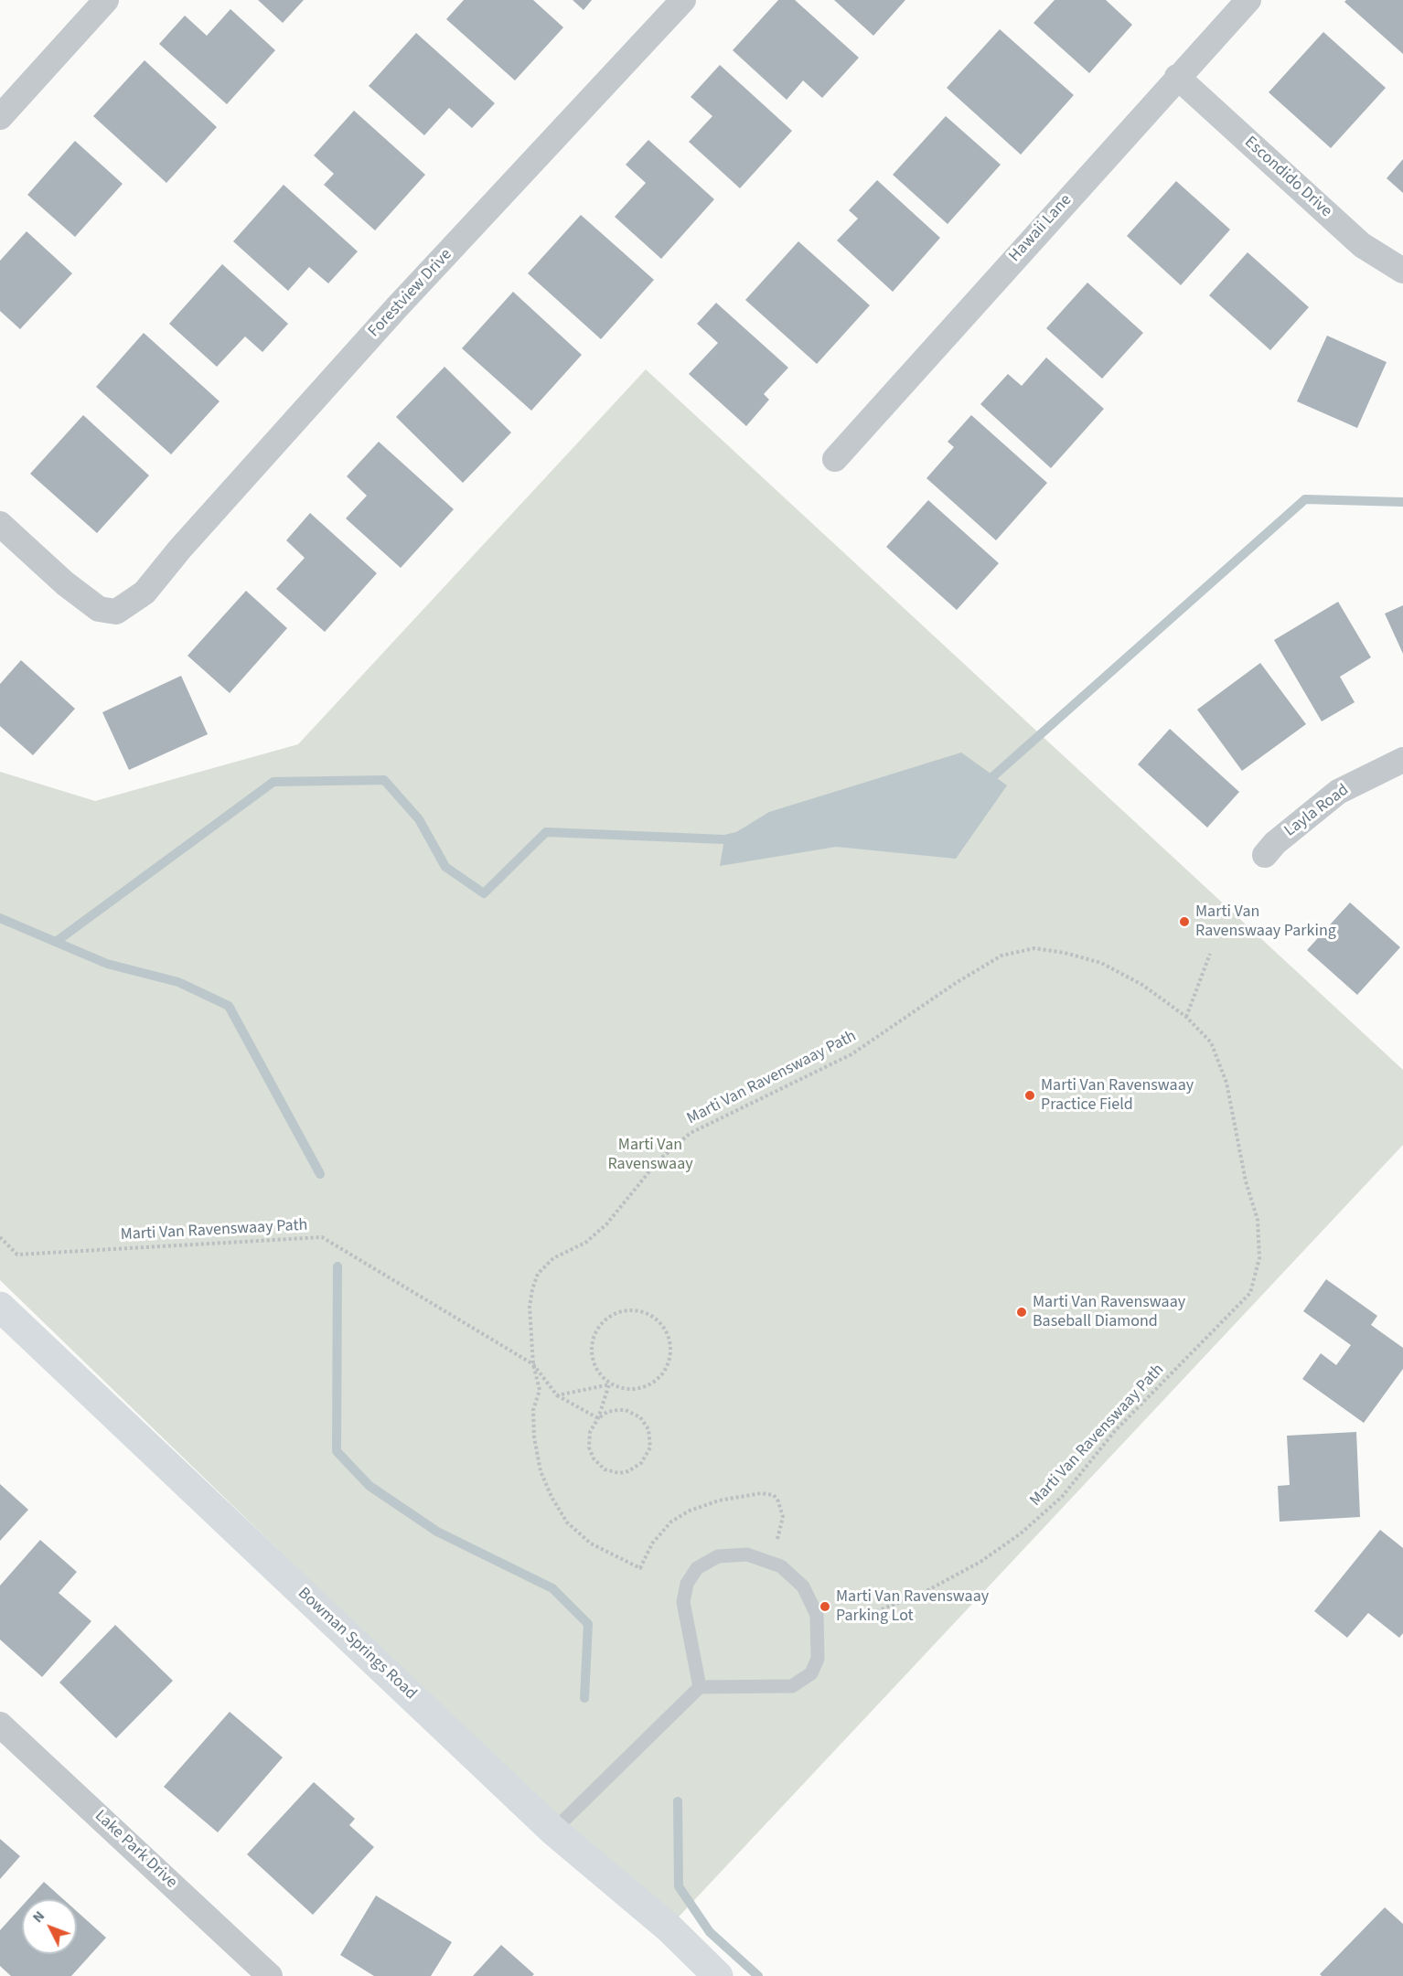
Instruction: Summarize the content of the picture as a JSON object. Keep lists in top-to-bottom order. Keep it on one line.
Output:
{"streets":{"street":["Escondido Drive","Hawaii Lane","Forestview Drive","Layla Road","Bowman Springs Road","Lake Park Drive"],"path":["Marti Van Ravenswaay Path"]},"crossings":[["Escondido Drive","Hawaii Lane"]],"parks":["Marti Van Ravenswaay"],"places":["Marti Van Ravenswaay Parking","Marti Van Ravenswaay Practice Field","Marti Van Ravenswaay Baseball Diamond","Marti Van Ravenswaay Parking Lot"],"north":"top left"}
